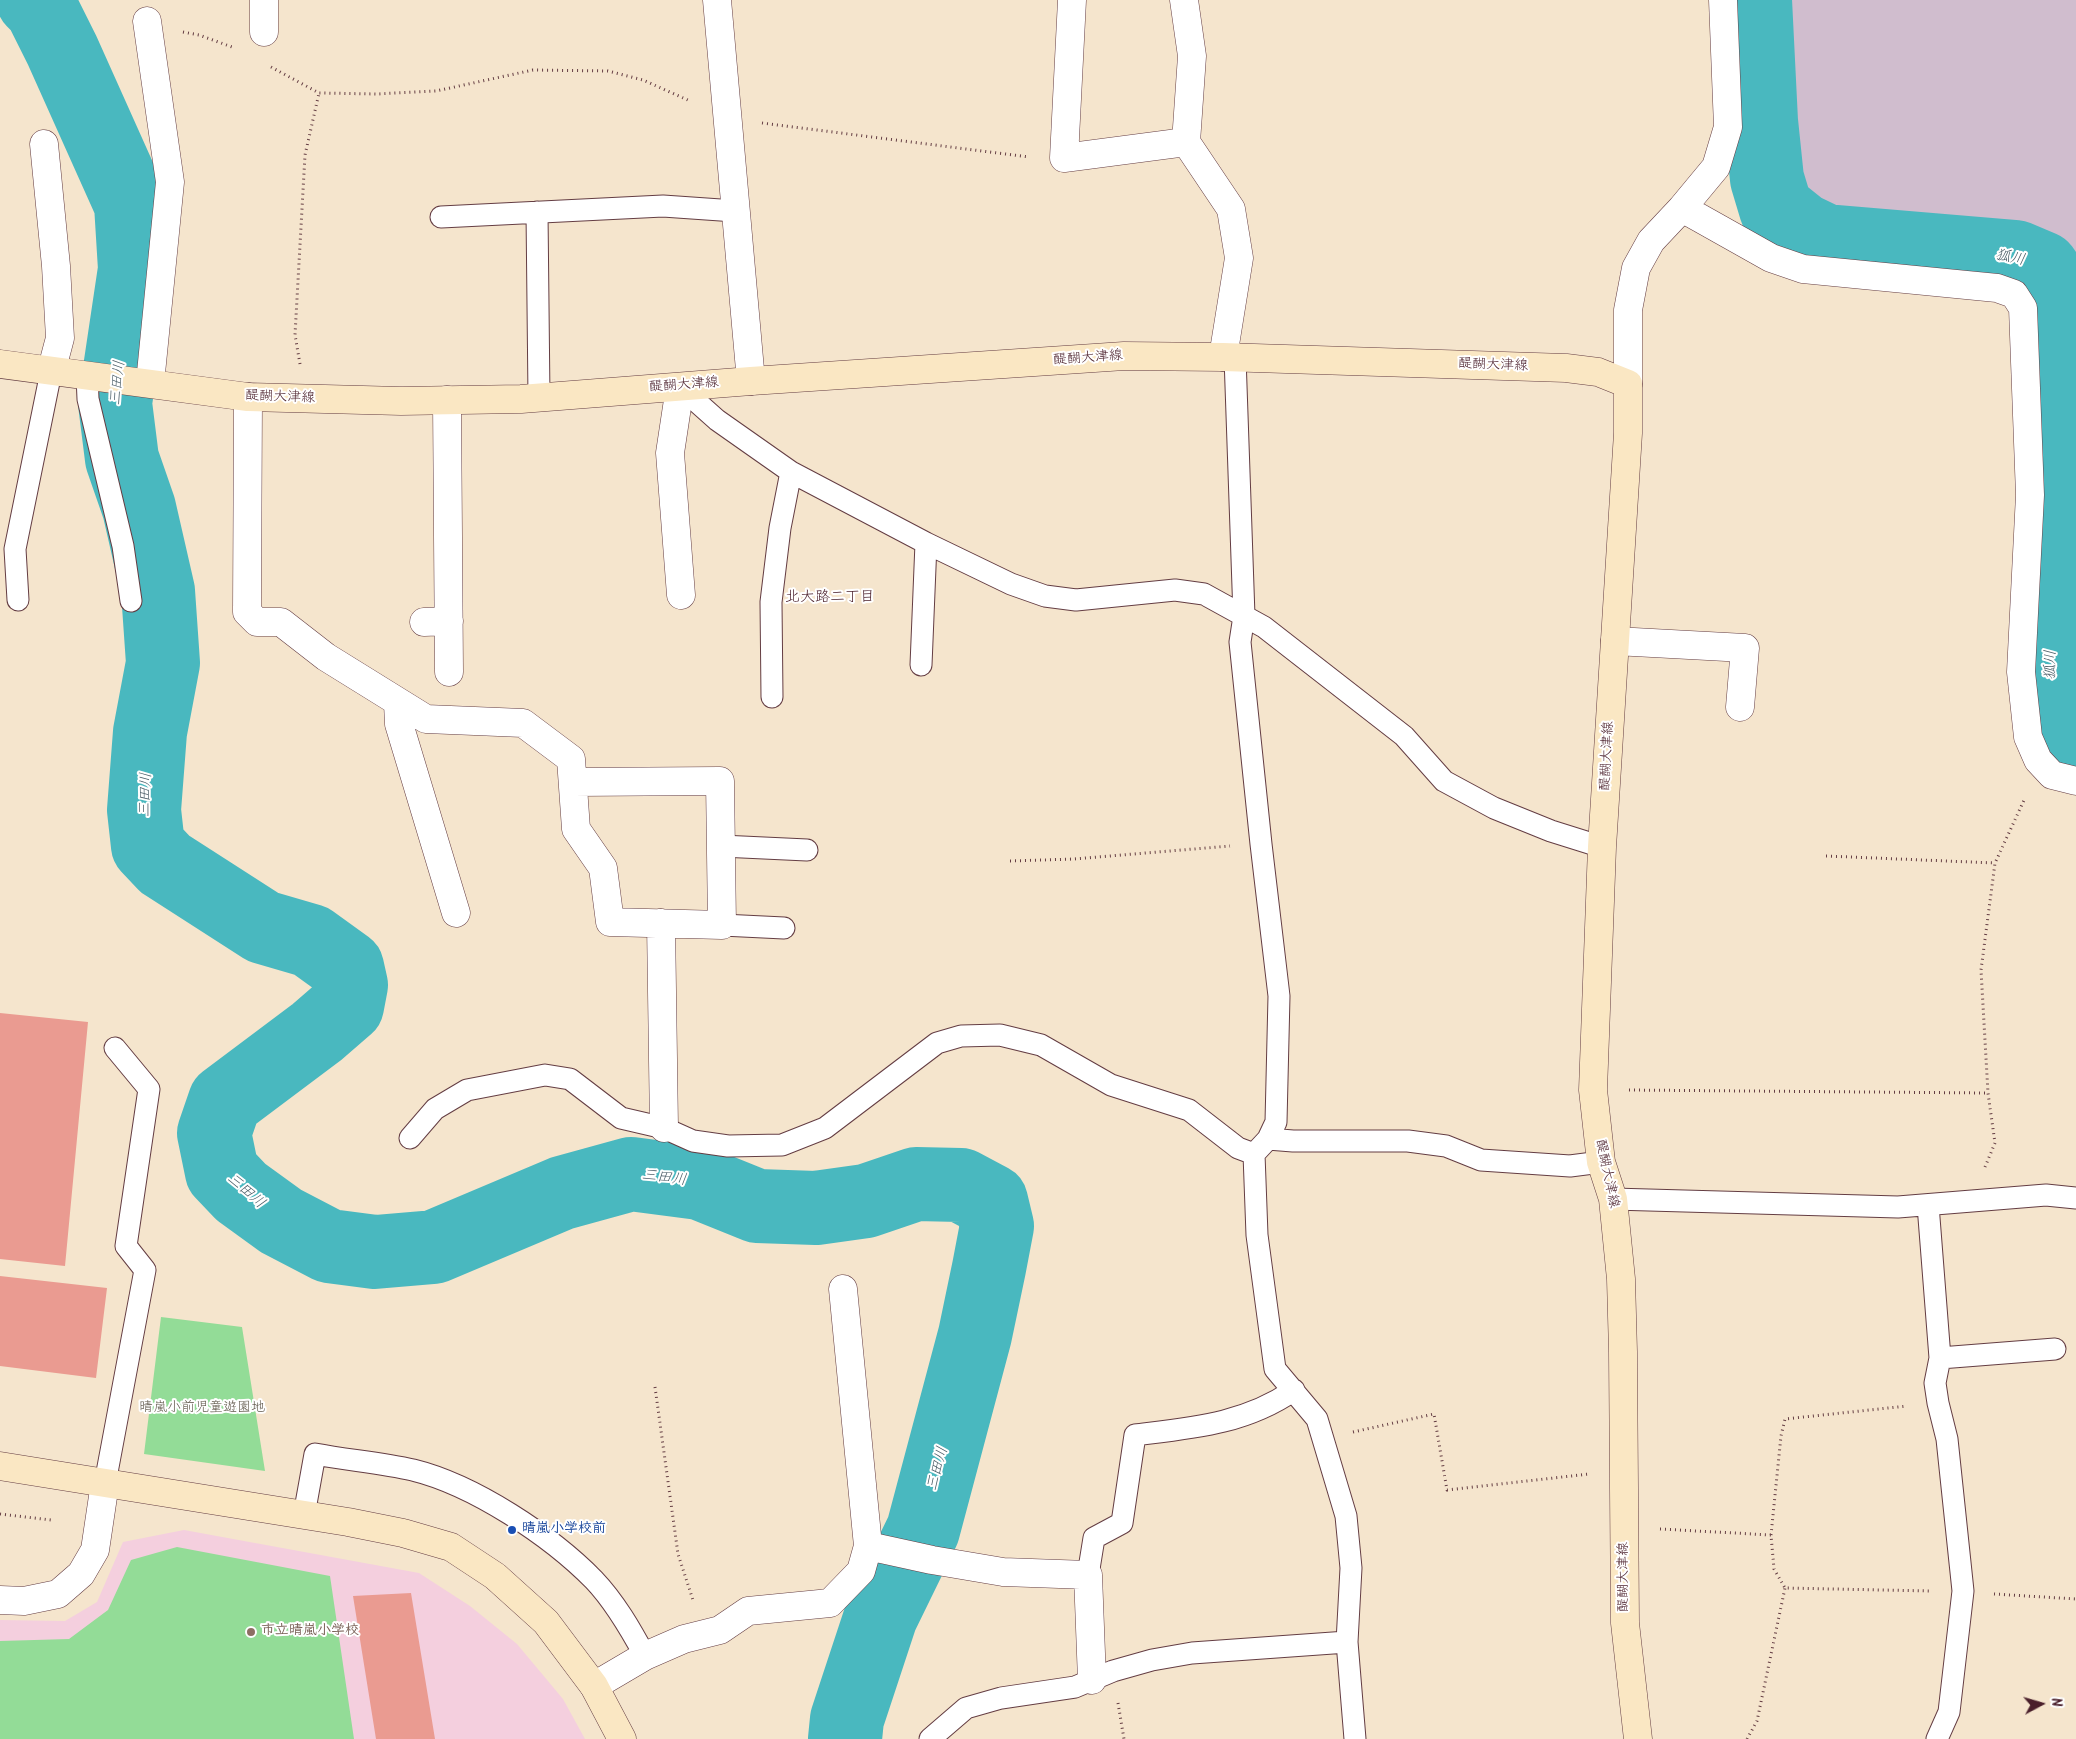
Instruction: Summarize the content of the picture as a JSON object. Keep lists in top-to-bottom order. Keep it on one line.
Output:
{"streets":{"main road":["醍醐大津線"]},"districts":["北大路二丁目"],"water":["狐川","三田川"],"parks":["晴嵐小前児童遊園地"],"places":["晴嵐小学校前","市立晴嵐小学校"],"north":"right"}
